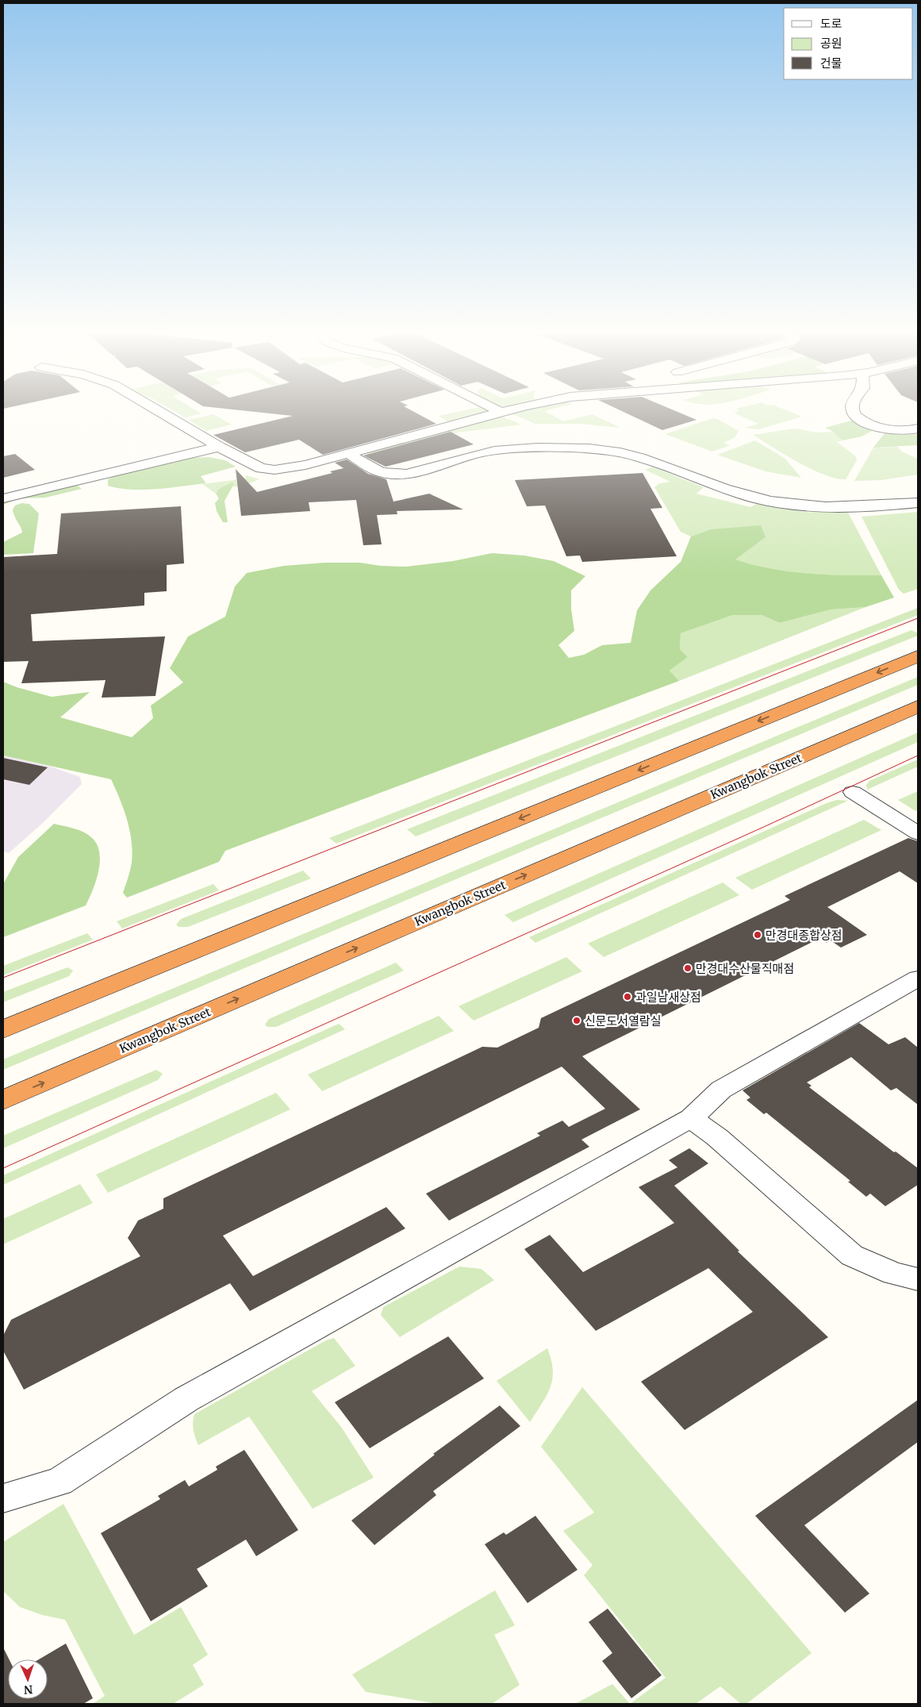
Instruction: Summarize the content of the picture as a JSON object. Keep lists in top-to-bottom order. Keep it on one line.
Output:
{"streets":{"highway":["Kwangbok Street"]},"places":["만경대종합상점","만경대수산물직매점","과일남새상점","신문도서열람실"],"legend":["도로","공원","건물"],"north":"bottom"}
